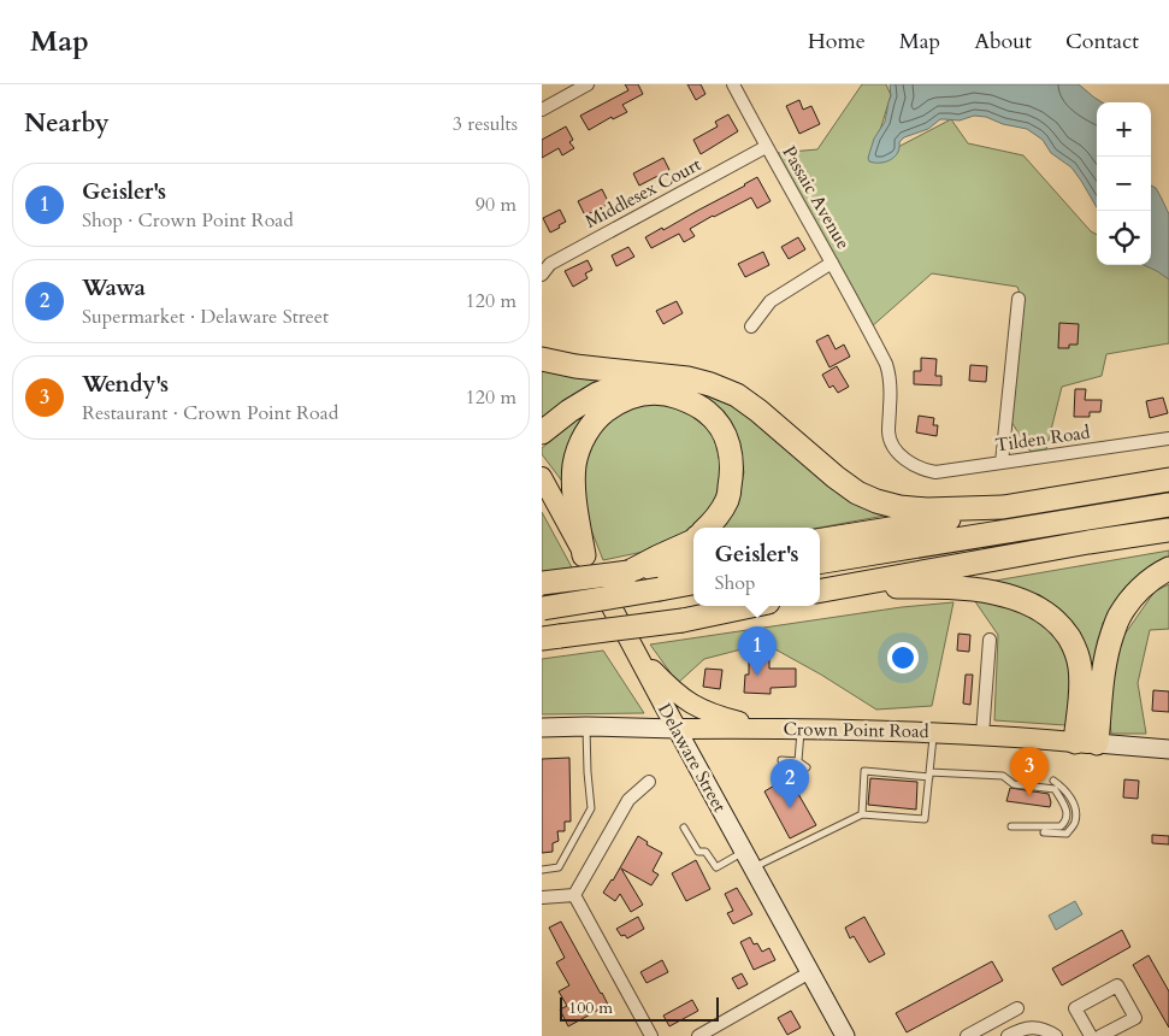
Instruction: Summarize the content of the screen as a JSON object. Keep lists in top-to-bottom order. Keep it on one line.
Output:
{"streets":{"main road":["Crown Point Road","Delaware Street"],"street":["Middlesex Court","Passaic Avenue","Tilden Road"]},"crossings":[["Middlesex Court","Passaic Avenue"],["Passaic Avenue","Tilden Road"],["Crown Point Road","Delaware Street"]],"scale_bar":"100 m","page":{"header":"Map","nav":["Home","Map","About","Contact"],"heading":["Nearby","3 results"],"map_buttons":["+","−"],"list":[{"mark":"1","name":"Geisler's","note":"Shop · Crown Point Road","value":"90 m"},{"mark":"2","name":"Wawa","note":"Supermarket · Delaware Street","value":"120 m"},{"mark":"3","name":"Wendy's","note":"Restaurant · Crown Point Road","value":"120 m"}],"popup":["Geisler's","Shop"],"pins":["1","3","2"],"scale":"100 m"}}
